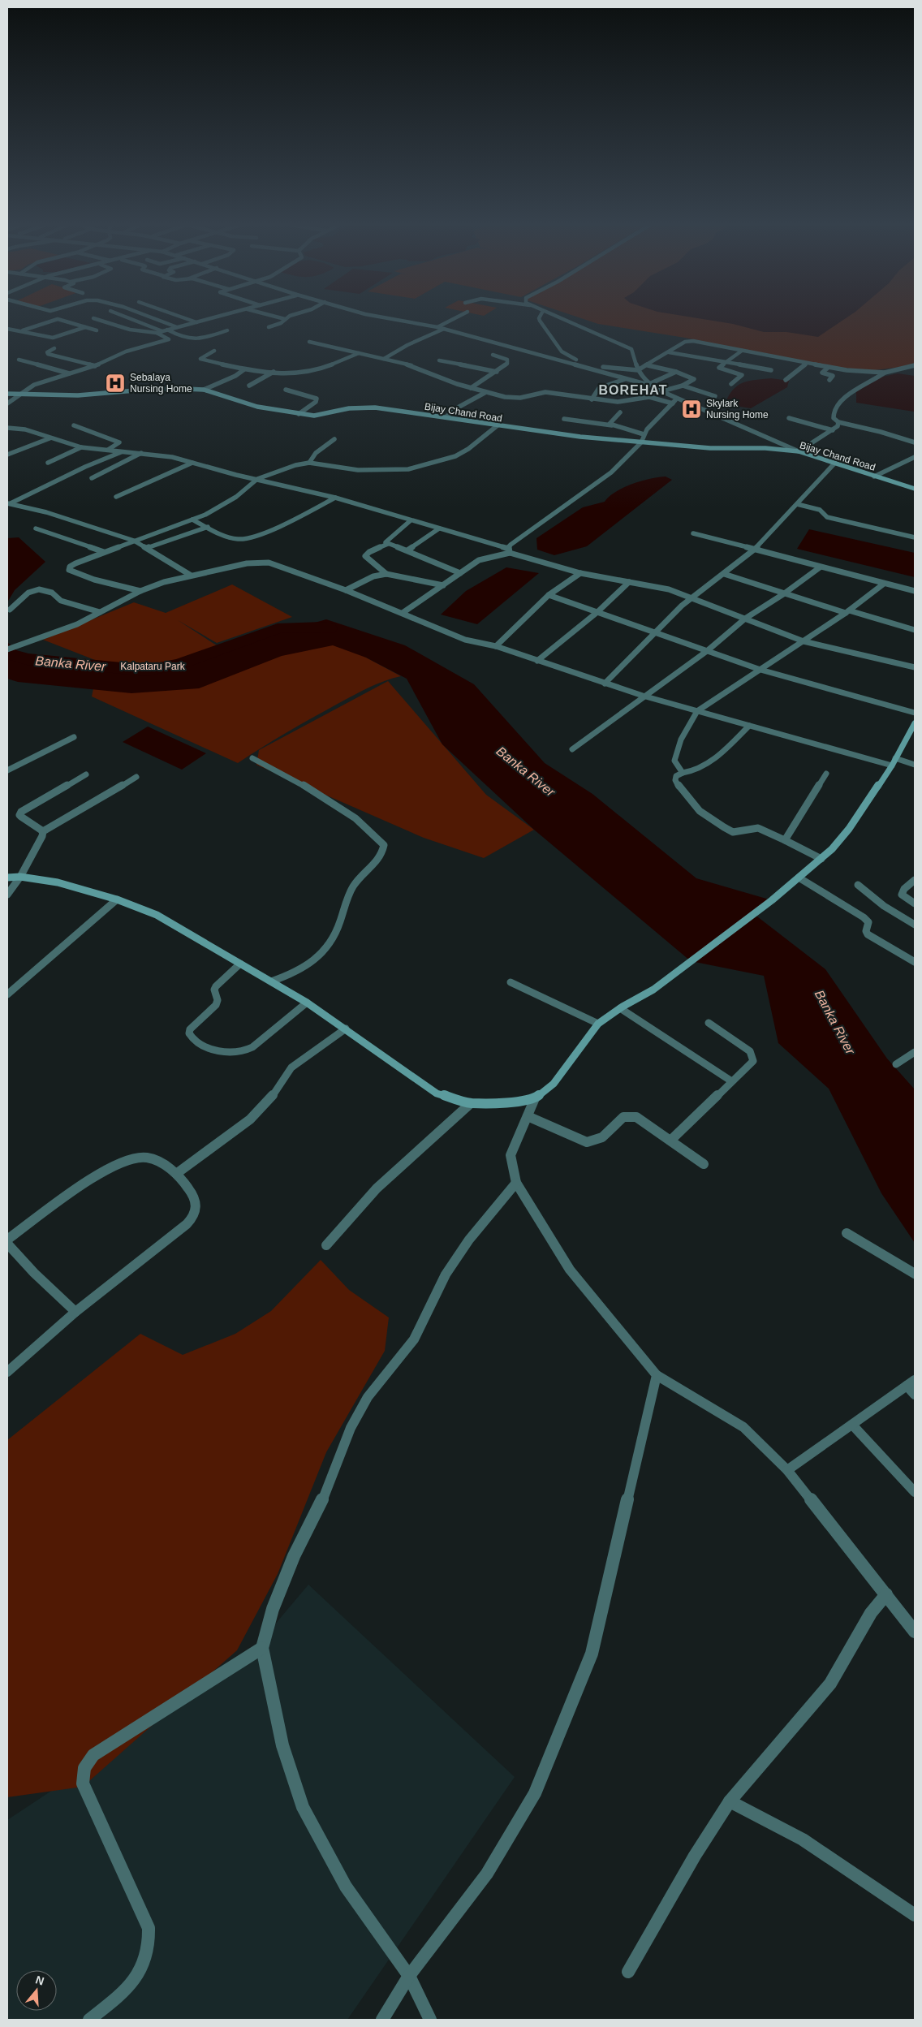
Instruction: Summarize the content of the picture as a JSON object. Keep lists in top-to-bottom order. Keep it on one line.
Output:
{"streets":{"main road":["Bijay Chand Road"]},"districts":["BOREHAT"],"water":["Banka River"],"parks":["Kalpataru Park"],"places":{"hospital":["Sebalaya Nursing Home","Skylark Nursing Home"]},"north":"top"}
